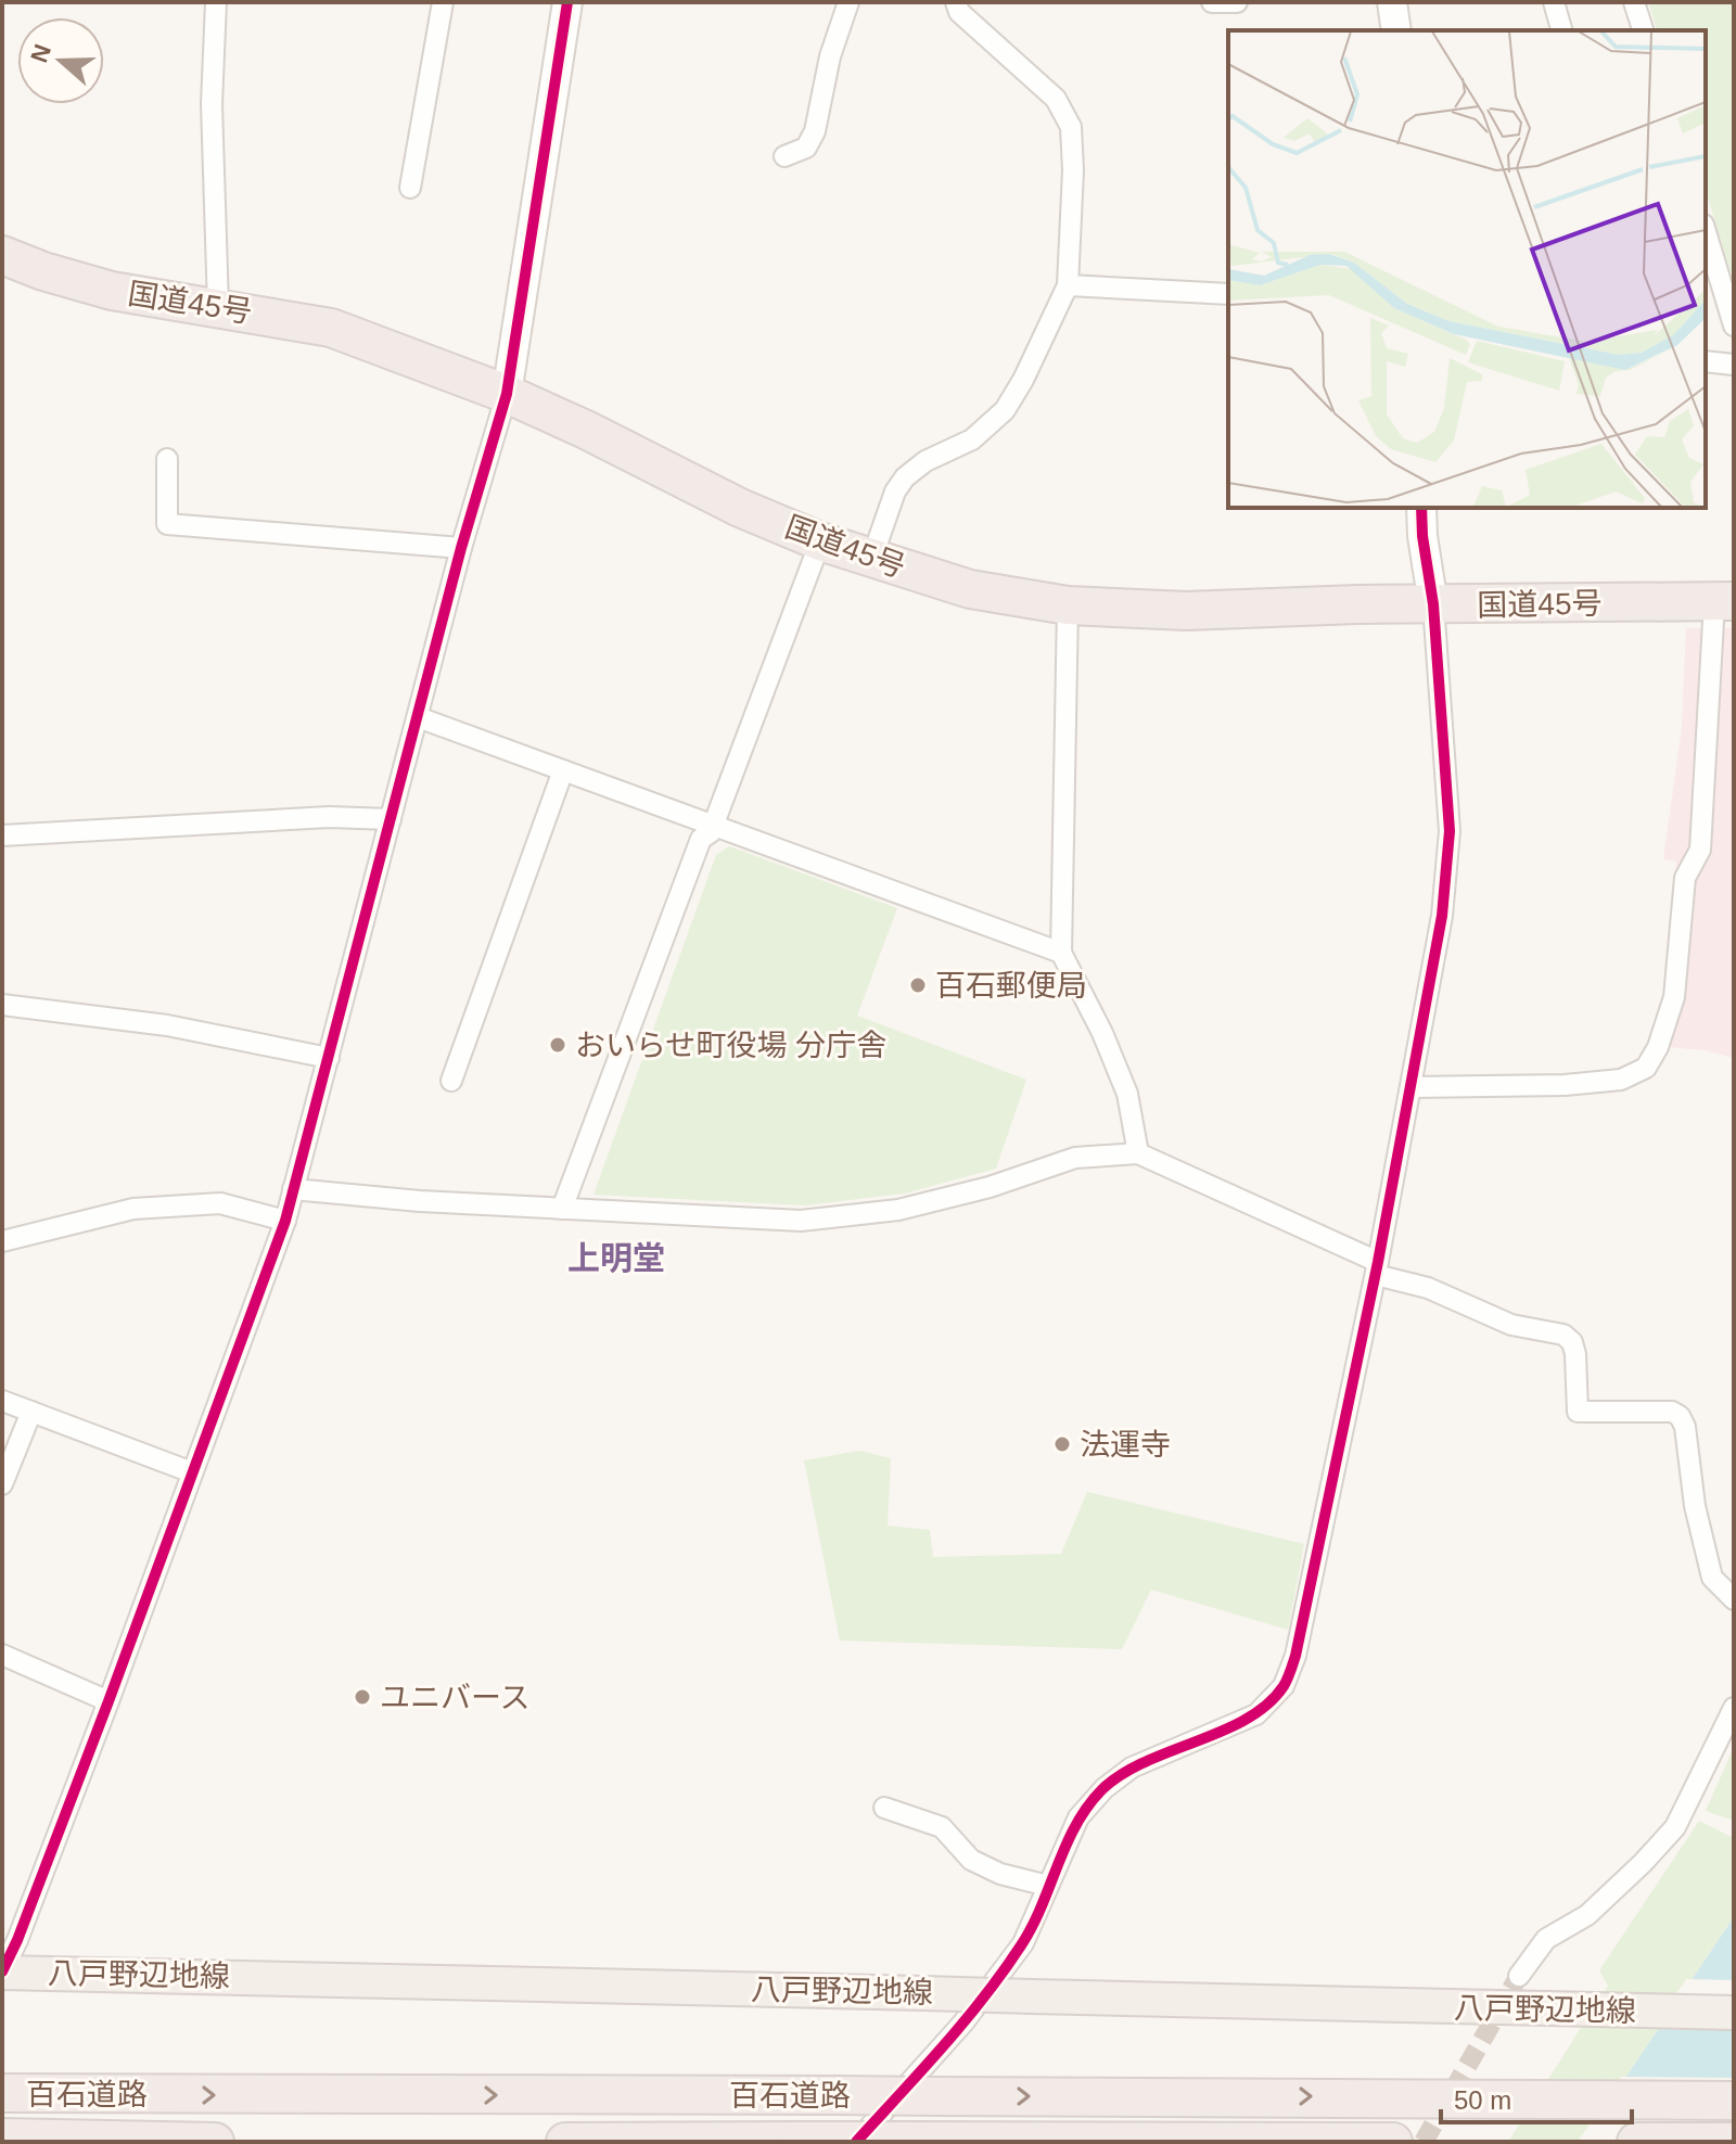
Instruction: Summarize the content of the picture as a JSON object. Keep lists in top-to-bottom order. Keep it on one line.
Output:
{"streets":{"highway":["国道45号","百石道路"],"main road":["八戸野辺地線"]},"districts":["上明堂"],"places":["百石郵便局","おいらせ町役場 分庁舎","法運寺","ユニバース"],"scale_bar":"50 m","north":"left"}
